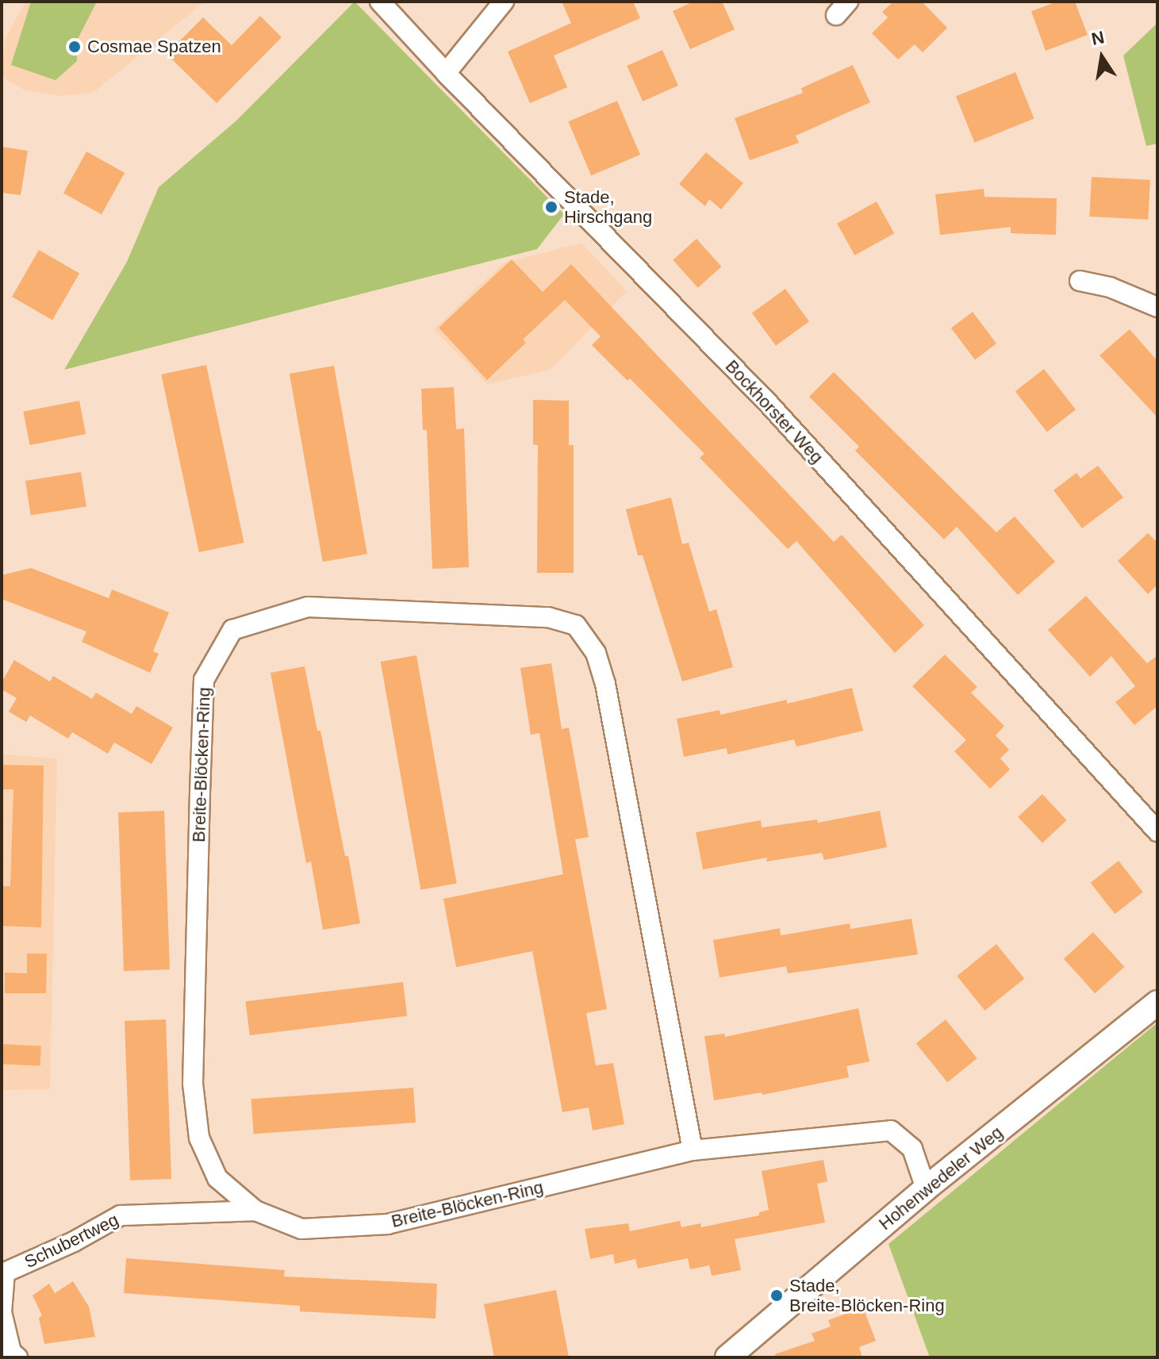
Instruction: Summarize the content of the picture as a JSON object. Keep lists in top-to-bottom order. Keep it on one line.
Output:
{"streets":{"street":["Bockhorster Weg","Breite-Blöcken-Ring","Hohenwedeler Weg","Schubertweg"]},"crossings":[["Breite-Blöcken-Ring","Hohenwedeler Weg"],["Breite-Blöcken-Ring","Schubertweg"]],"places":["Cosmae Spatzen","Stade, Hirschgang","Stade, Breite-Blöcken-Ring"],"north":"top"}
